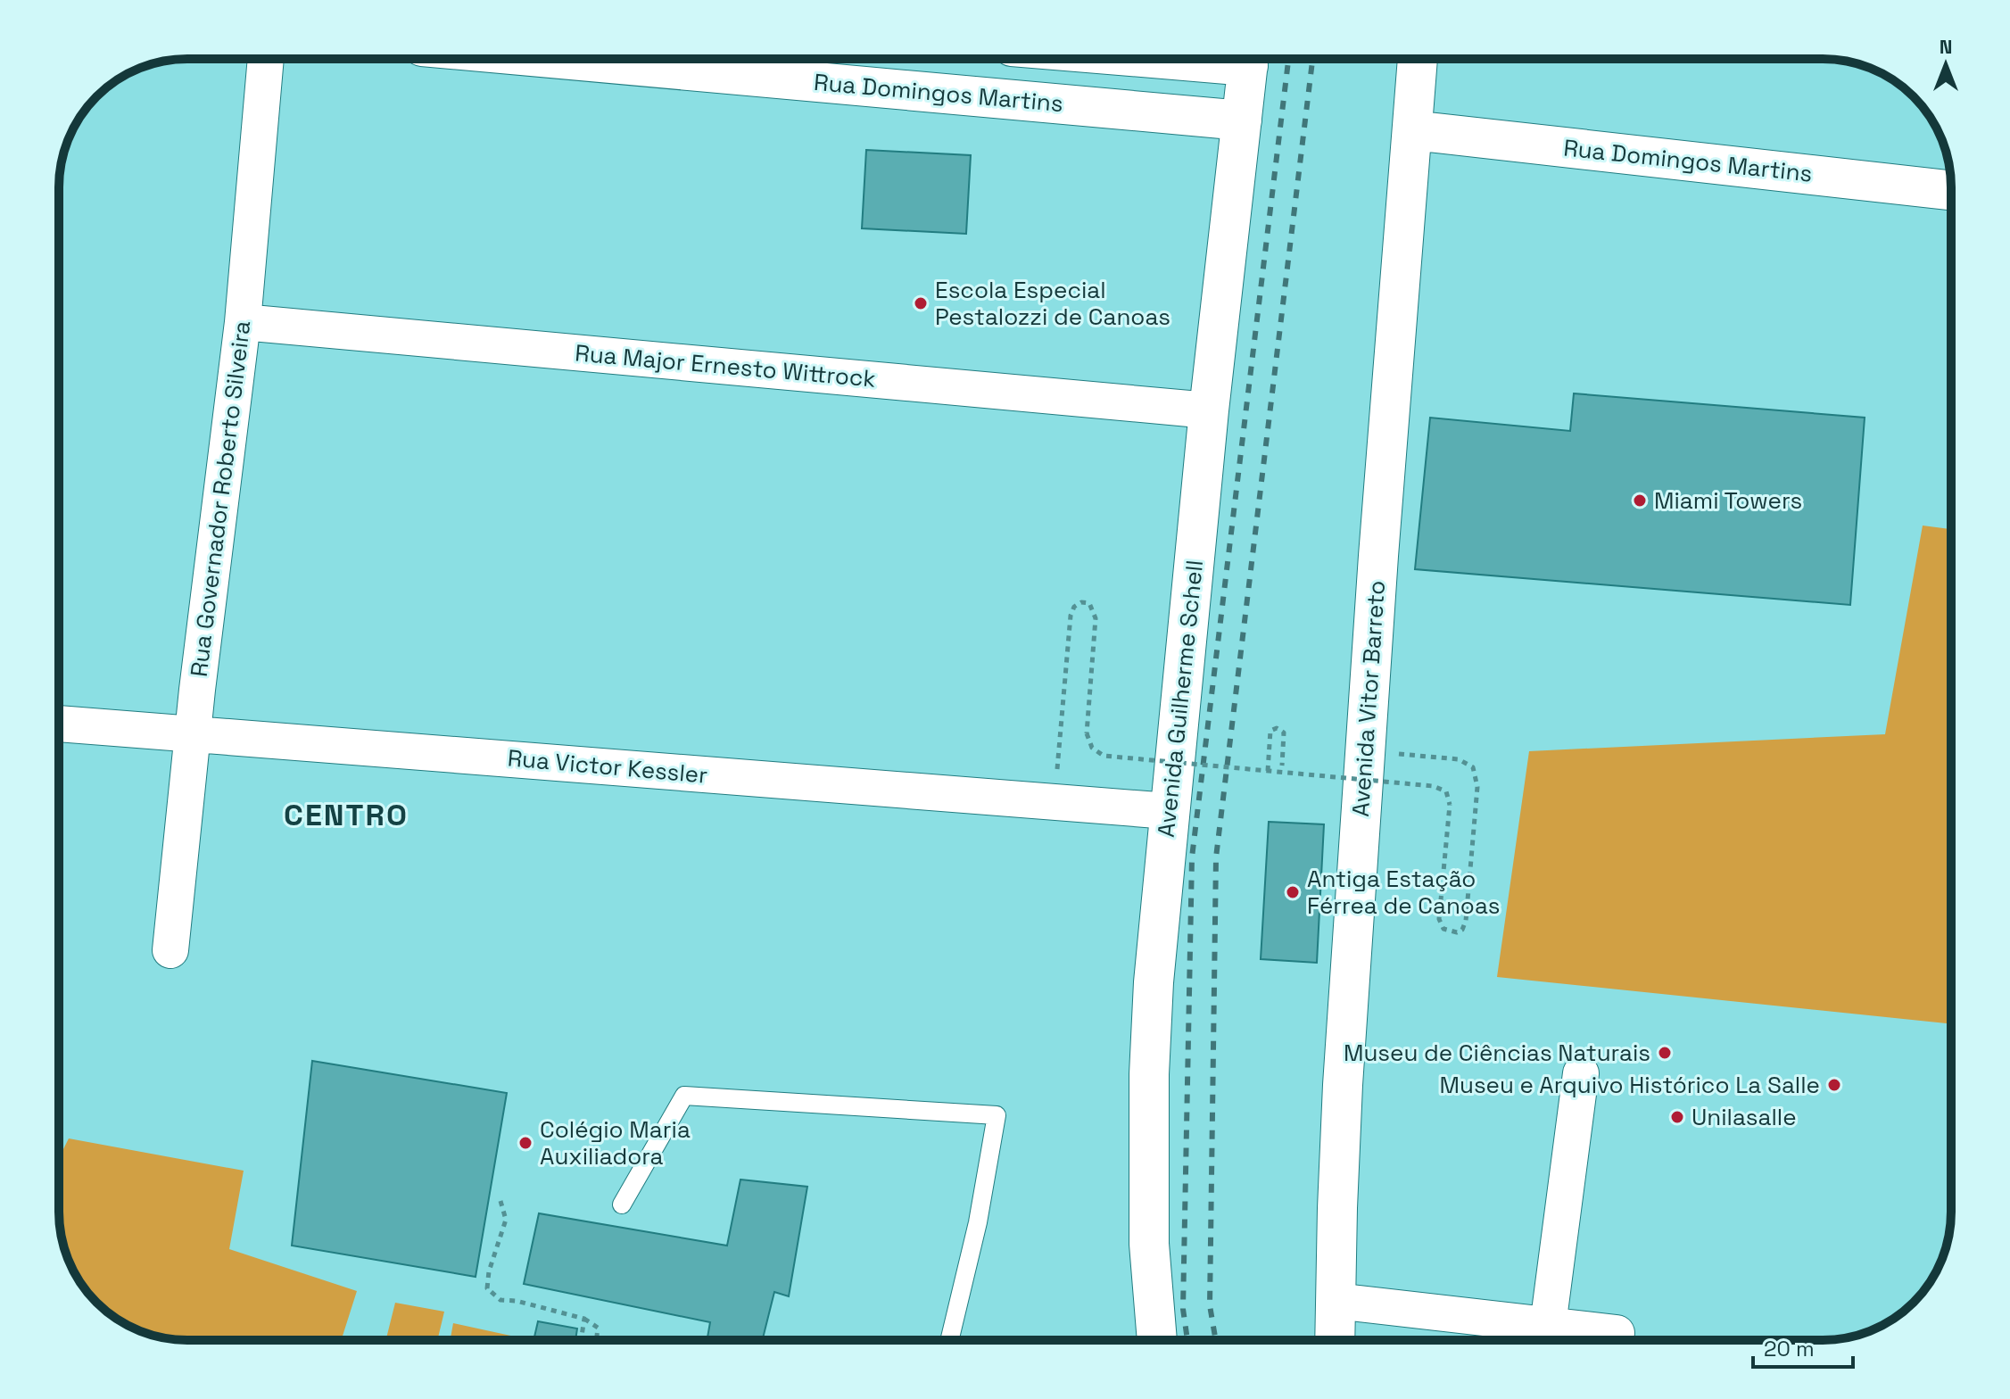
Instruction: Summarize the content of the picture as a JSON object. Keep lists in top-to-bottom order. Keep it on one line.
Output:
{"streets":{"main road":["Rua Domingos Martins","Avenida Guilherme Schell","Avenida Vitor Barreto"],"street":["Rua Major Ernesto Wittrock","Rua Governador Roberto Silveira","Rua Victor Kessler"]},"crossings":[["Rua Domingos Martins","Avenida Guilherme Schell"],["Rua Domingos Martins","Avenida Vitor Barreto"],["Rua Major Ernesto Wittrock","Rua Governador Roberto Silveira"],["Rua Major Ernesto Wittrock","Avenida Guilherme Schell"],["Rua Governador Roberto Silveira","Rua Victor Kessler"],["Avenida Guilherme Schell","Rua Victor Kessler"]],"districts":["CENTRO"],"places":["Escola Especial Pestalozzi de Canoas","Miami Towers","Antiga Estação Férrea de Canoas","Museu de Ciências Naturais","Museu e Arquivo Histórico La Salle","Unilasalle","Colégio Maria Auxiliadora"],"scale_bar":"20 m","north":"top"}
